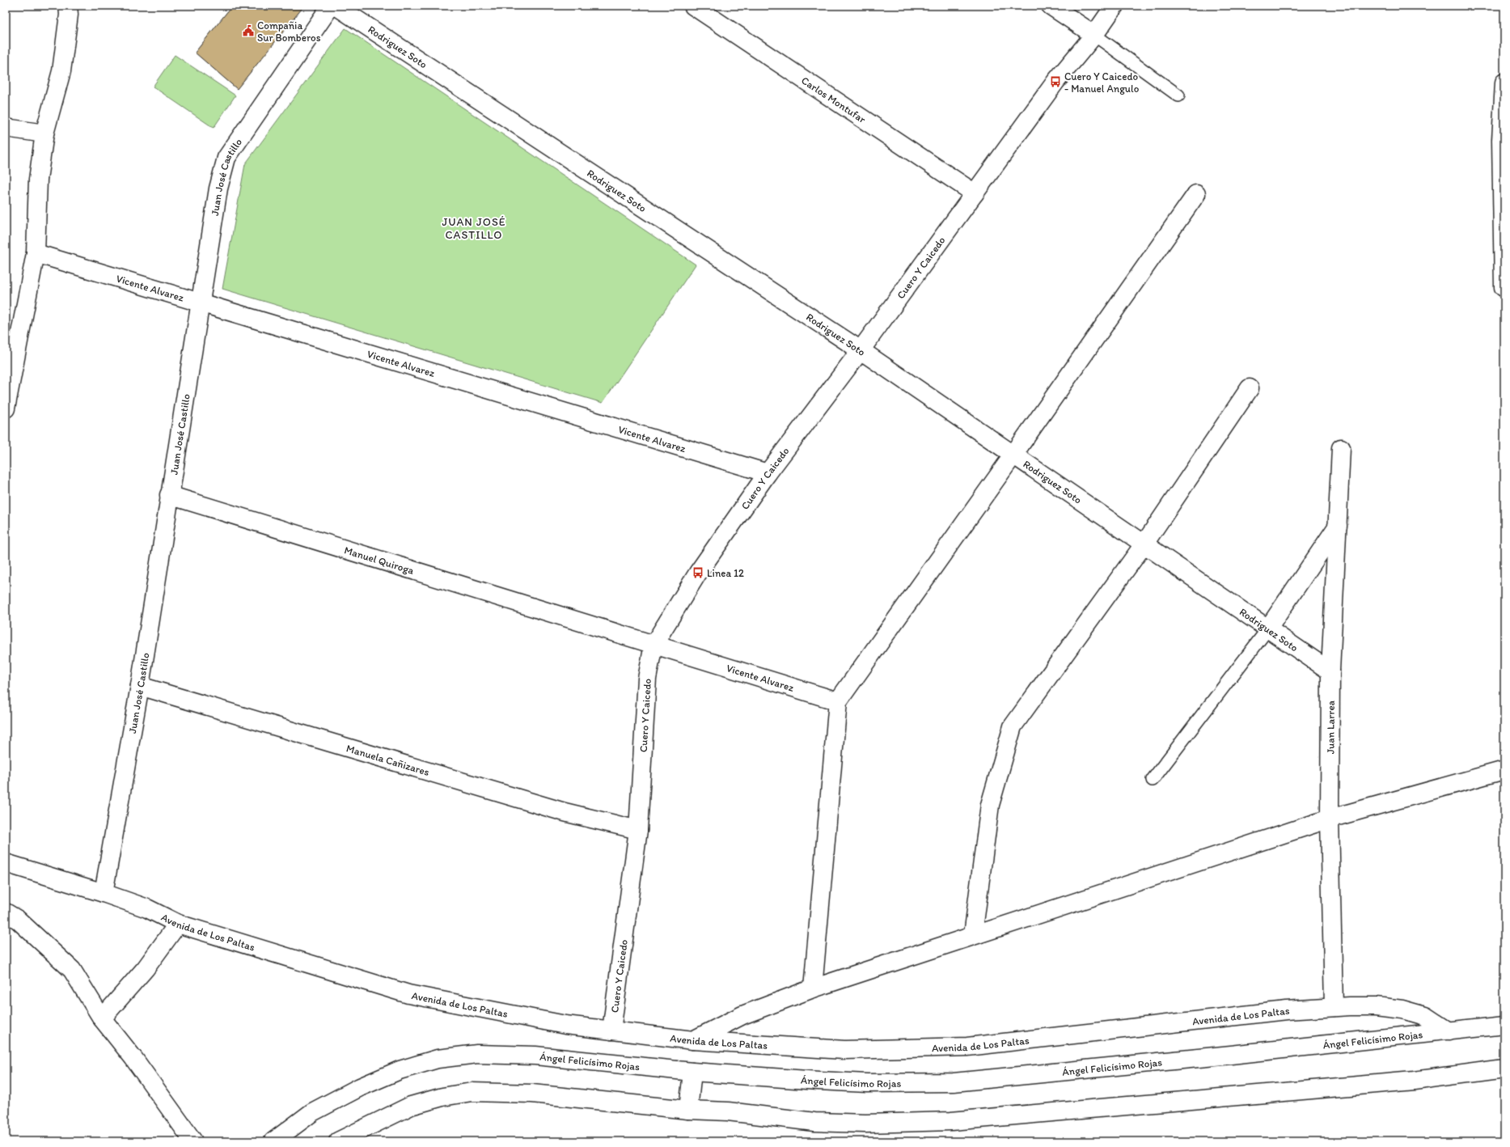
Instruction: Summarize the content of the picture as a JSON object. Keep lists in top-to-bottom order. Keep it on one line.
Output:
{"streets":{"main road":["Rodriguez Soto","Carlos Montufar","Juan José Castillo","Cuero Y Caicedo","Vicente Alvarez","Manuel Quiroga","Juan Larrea","Manuela Cañizares","Avenida de Los Paltas","Ángel Felicísimo Rojas"]},"crossings":[["Rodriguez Soto","Cuero Y Caicedo"],["Rodriguez Soto","Juan Larrea"],["Carlos Montufar","Cuero Y Caicedo"],["Juan José Castillo","Vicente Alvarez"],["Juan José Castillo","Manuel Quiroga"],["Juan José Castillo","Manuela Cañizares"],["Juan José Castillo","Avenida de Los Paltas"],["Cuero Y Caicedo","Vicente Alvarez"],["Cuero Y Caicedo","Manuela Cañizares"],["Cuero Y Caicedo","Avenida de Los Paltas"],["Vicente Alvarez","Manuel Quiroga"],["Juan Larrea","Avenida de Los Paltas"],["Avenida de Los Paltas","Ángel Felicísimo Rojas"]],"districts":["JUAN JOSÉ CASTILLO"],"places":{"public building":["Compañia Sur Bomberos"],"bus stop":["Cuero Y Caicedo - Manuel Angulo","Linea 12"]}}
